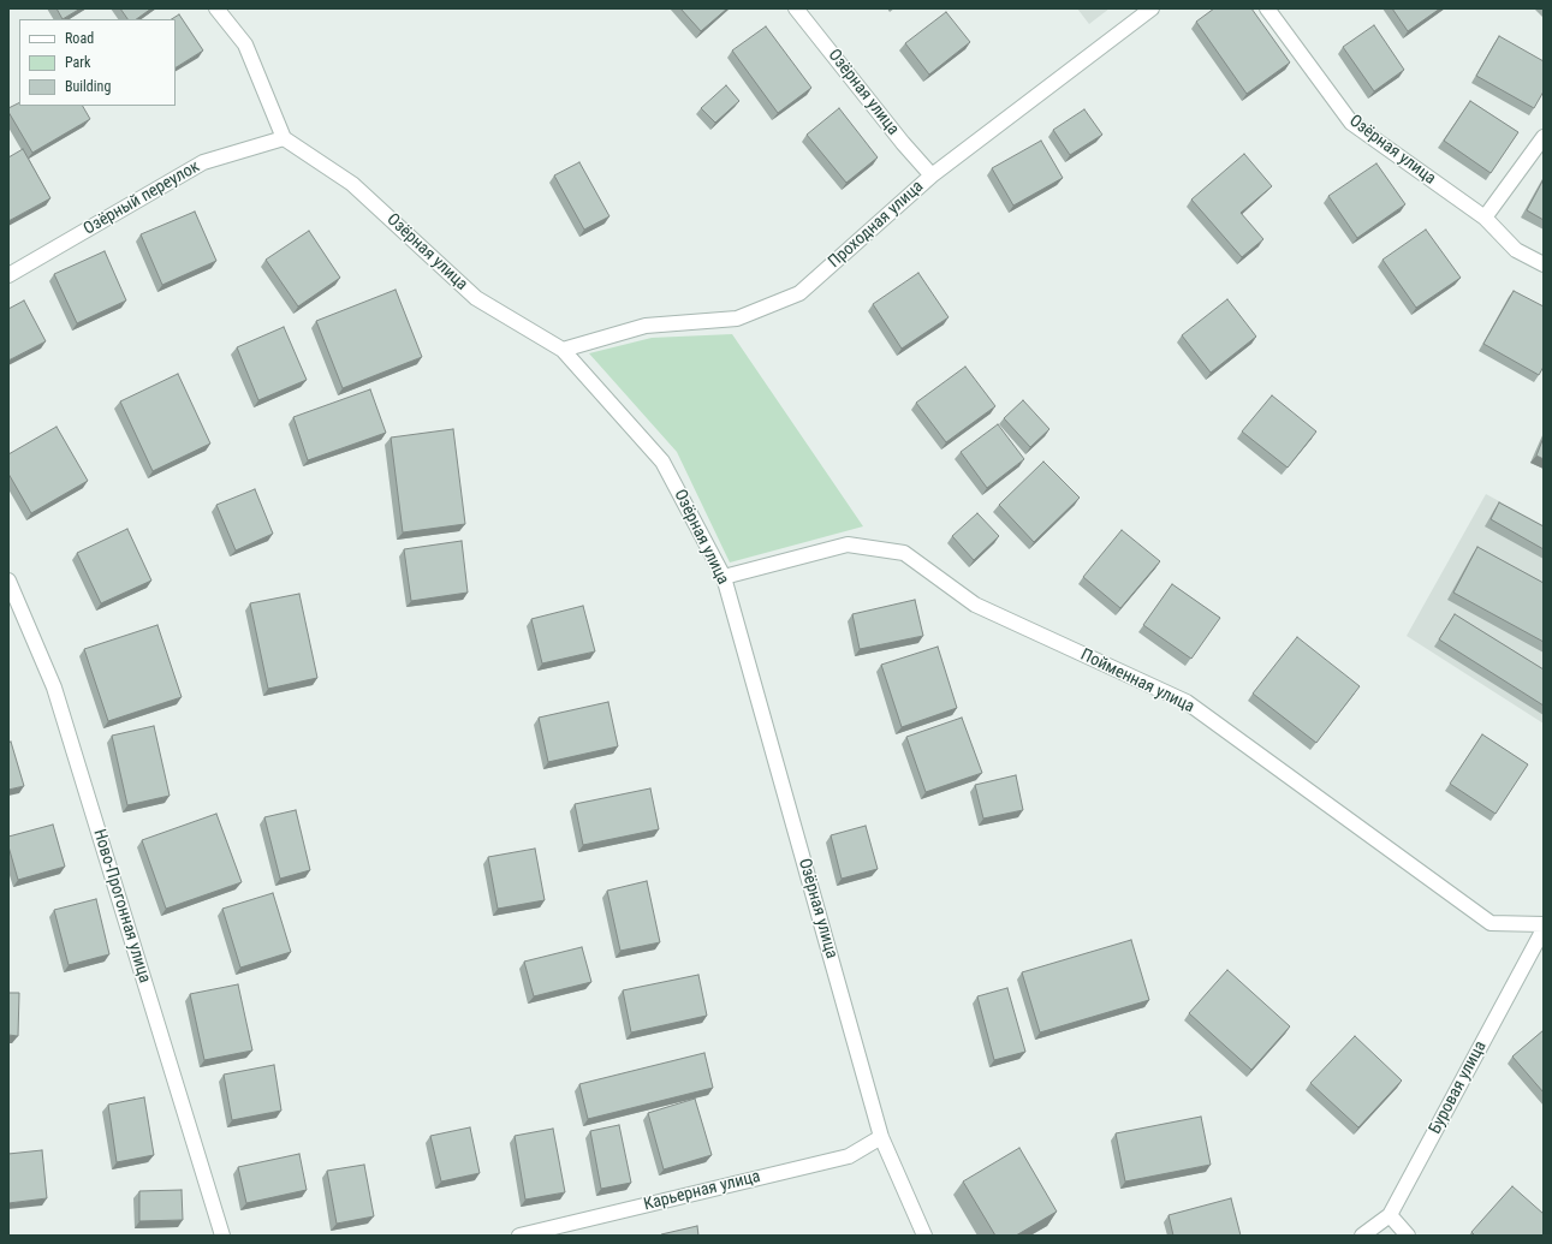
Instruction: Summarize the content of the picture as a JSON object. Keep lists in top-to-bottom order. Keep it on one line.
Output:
{"streets":{"street":["Озёрная улица","Озёрный переулок","Проходная улица","Пойменная улица","Ново-Прогонная улица","Буровая улица","Карьерная улица"]},"crossings":[["Озёрная улица","Озёрный переулок"],["Озёрная улица","Проходная улица"],["Озёрная улица","Пойменная улица"],["Озёрная улица","Карьерная улица"]],"legend":["Road","Park","Building"]}
